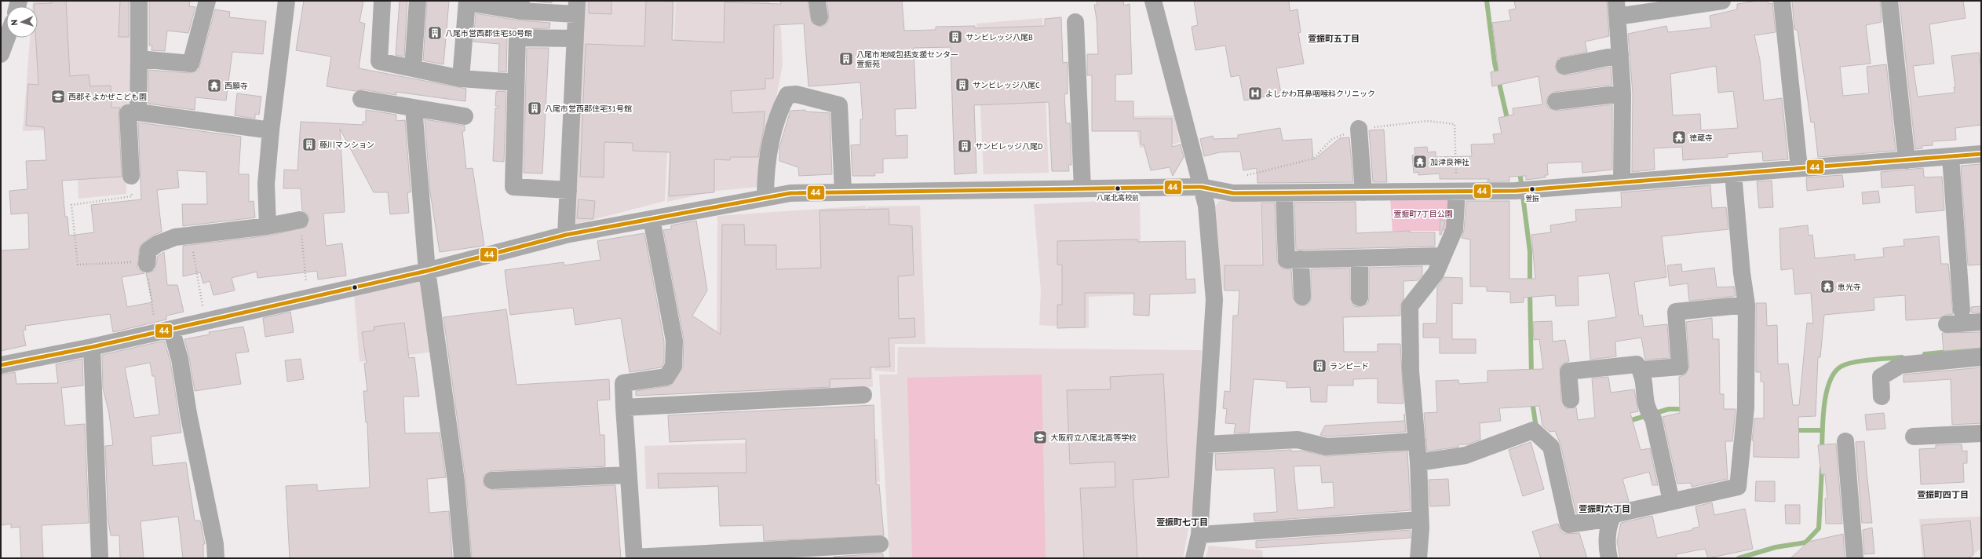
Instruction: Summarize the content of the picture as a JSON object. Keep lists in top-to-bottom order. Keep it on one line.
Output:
{"districts":["萱振町五丁目","萱振町四丁目","萱振町六丁目","萱振町七丁目"],"parks":["萱振町7丁目公園"],"places":{"building":["八尾市営西郡住宅30号館","サンビレッジ八尾B","八尾市地域包括支援センター 萱振苑","サンビレッジ八尾C","八尾市営西郡住宅31号館","藤川マンション","サンビレッジ八尾D","ランピード"],"temple":["西願寺","徳蔵寺","加津良神社","恵光寺"],"hospital":["よしかわ耳鼻咽喉科クリニック"],"school or university":["西郡そよかぜこども園","大阪府立八尾北高等学校"],"other":["八尾北高校前","萱振"]},"lines":["transit line 44"],"north":"left"}
